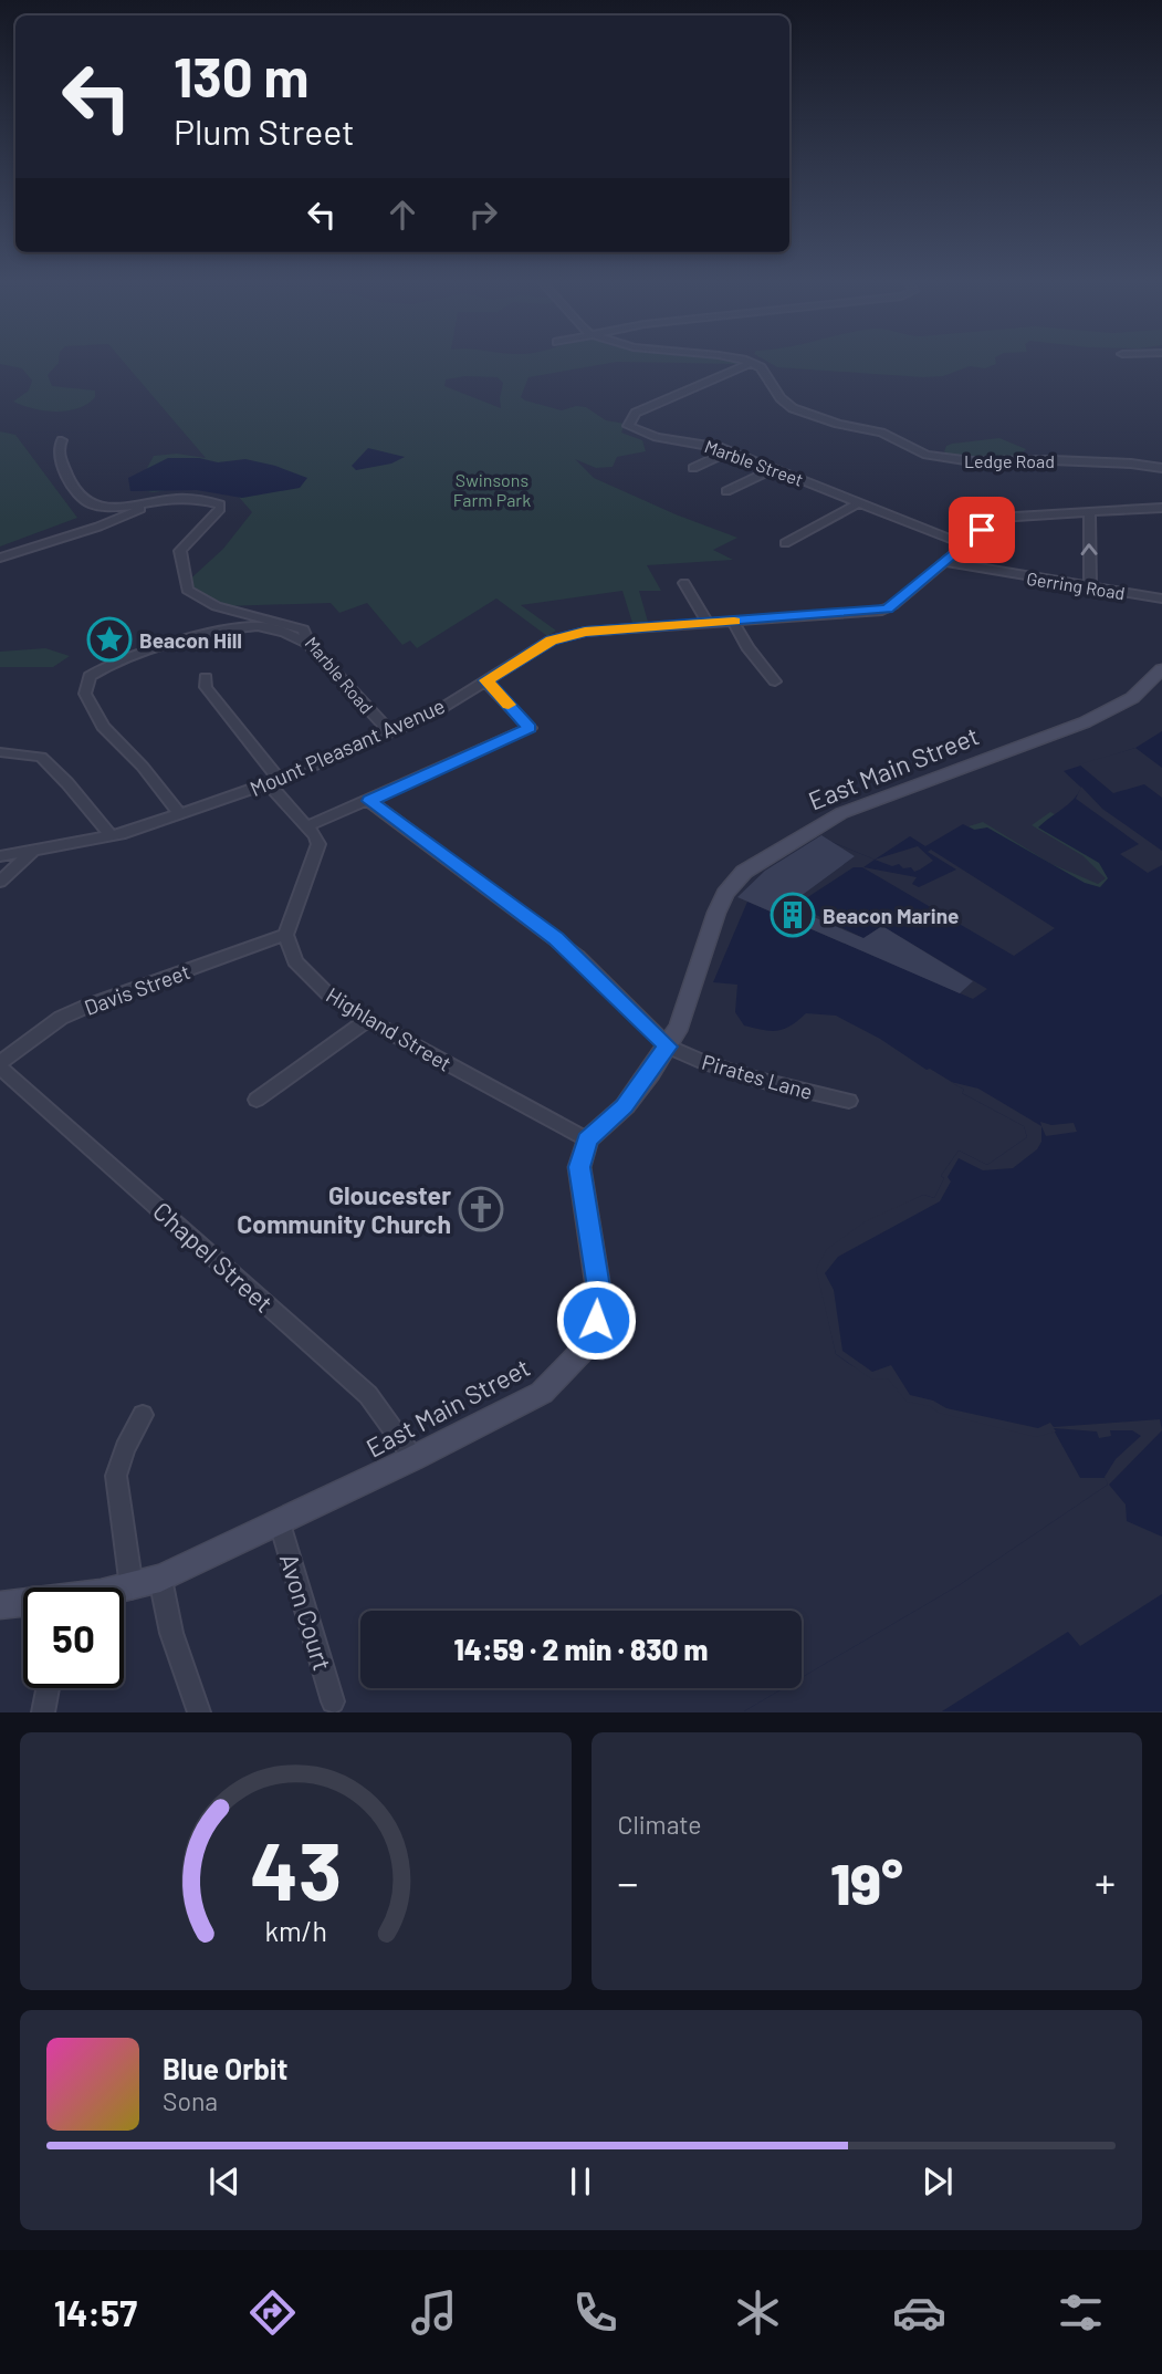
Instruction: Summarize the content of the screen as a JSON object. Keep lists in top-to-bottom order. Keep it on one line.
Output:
{"streets":{"main road":["East Main Street"],"street":["Ledge Road","Marble Street","Gerring Road","Marble Road","Mount Pleasant Avenue","Davis Street","Highland Street","Pirates Lane","Chapel Street","Avon Court"]},"crossings":[["Ledge Road","Marble Street"],["Marble Street","Mount Pleasant Avenue"],["Gerring Road","Mount Pleasant Avenue"],["Marble Road","Mount Pleasant Avenue"],["East Main Street","Highland Street"],["East Main Street","Pirates Lane"],["East Main Street","Chapel Street"],["East Main Street","Avon Court"],["Davis Street","Highland Street"],["Davis Street","Chapel Street"]],"parks":["Swinsons Farm Park"],"places":{"place":["Beacon Hill"],"building":["Beacon Marine"],"church":["Gloucester Community Church"]},"page":{"turn":["130 m","Plum Street"],"limit":"50","trip":"14:59 · 2 min · 830 m","tile":"Climate","heat":["−","19°","+"],"song":["Blue Orbit","Sona"],"tabs":"14:57","gauge":["43","km/h"]}}
